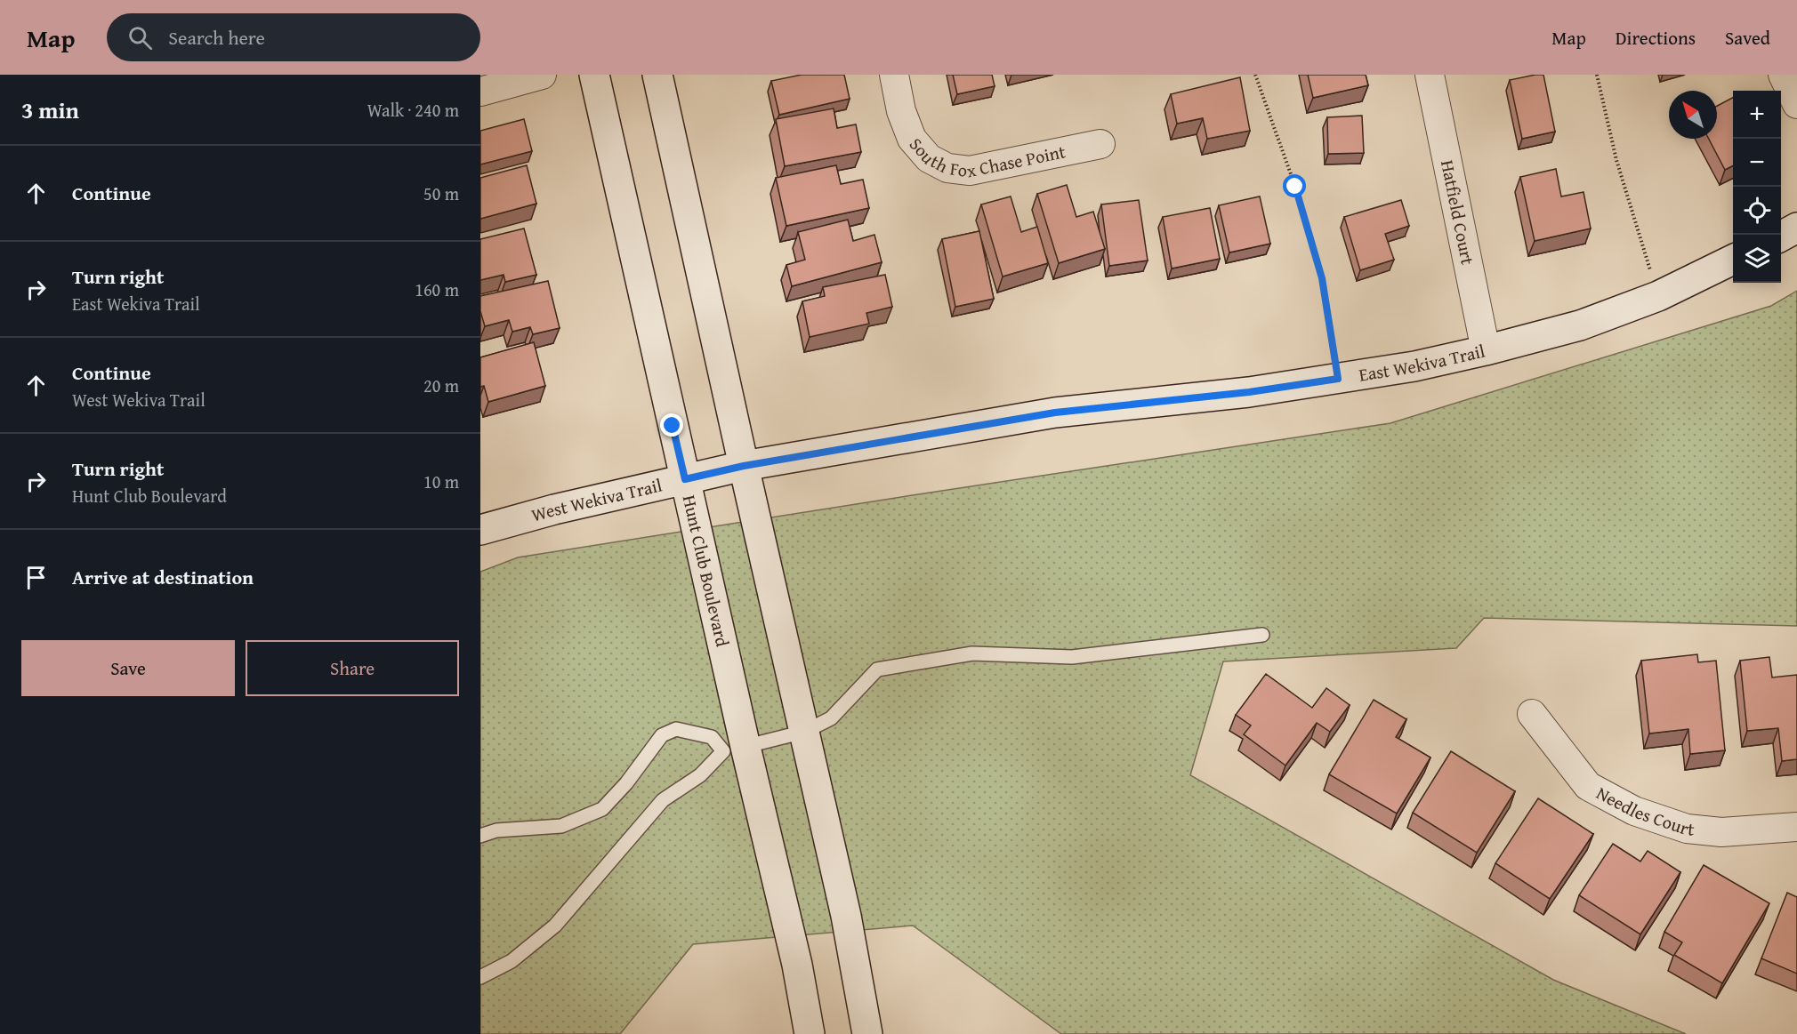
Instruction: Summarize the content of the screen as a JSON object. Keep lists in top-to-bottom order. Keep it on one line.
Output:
{"streets":{"street":["South Fox Chase Point","Hatfield Court","East Wekiva Trail","West Wekiva Trail","Hunt Club Boulevard","Needles Court"]},"crossings":[["Hatfield Court","East Wekiva Trail"],["East Wekiva Trail","West Wekiva Trail"],["West Wekiva Trail","Hunt Club Boulevard"]],"north":"top left","page":{"header":"Map","search":"Search here","nav":["Map","Directions","Saved"],"heading":["3 min","Walk · 240 m"],"map_buttons":["+","−"],"list":[["Continue","50 m"],["Turn right","East Wekiva Trail","160 m"],["Continue","West Wekiva Trail","20 m"],["Turn right","Hunt Club Boulevard","10 m"],"Arrive at destination"],"buttons":["Save","Share"]}}
